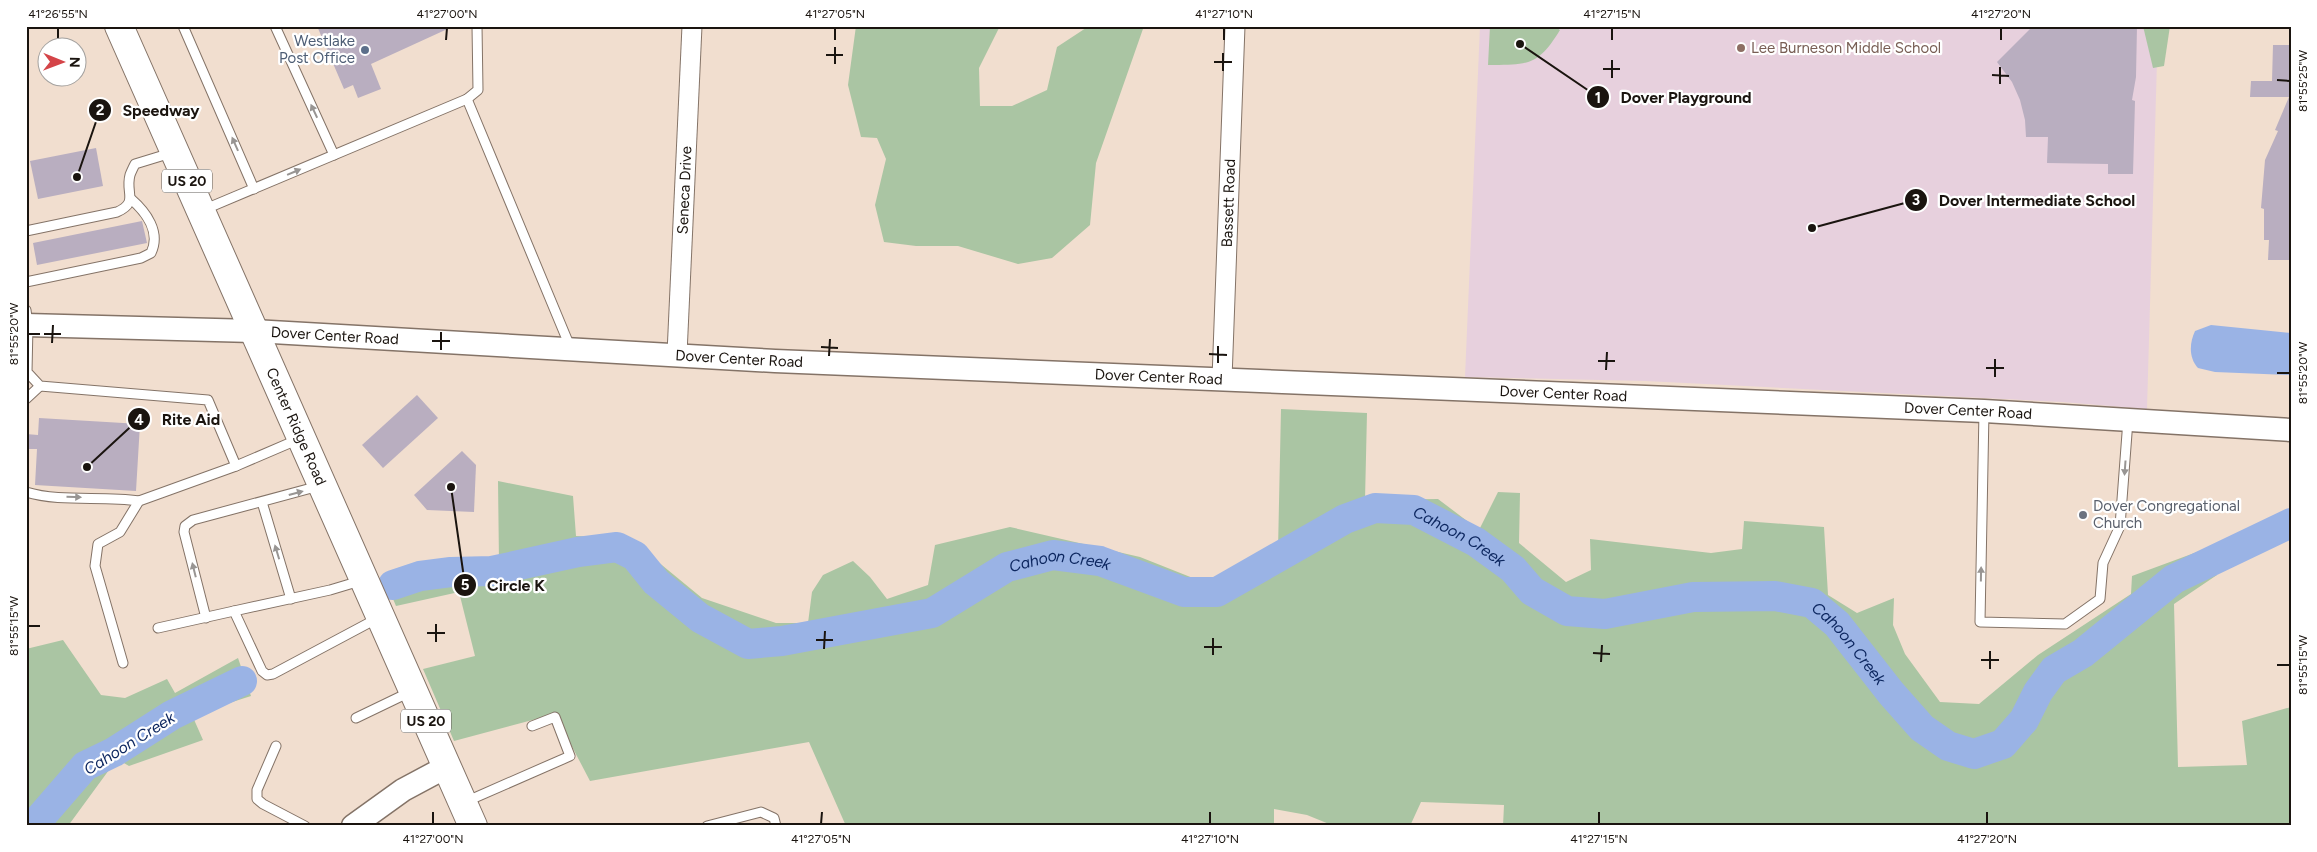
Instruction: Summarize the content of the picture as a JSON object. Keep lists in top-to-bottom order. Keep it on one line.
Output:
{"streets":{"main road":["US 20","Center Ridge Road"],"street":["Seneca Drive","Bassett Road","Dover Center Road"]},"crossings":[["Seneca Drive","Dover Center Road"],["Bassett Road","Dover Center Road"],["Dover Center Road","Center Ridge Road"]],"water":["Cahoon Creek"],"places":["Dover Playground","Lee Burneson Middle School","Westlake Post Office","Speedway","Dover Intermediate School","Rite Aid","Circle K","Dover Congregational Church"],"north":"right","coordinates":["41°26'55\"N","41°27'00\"N","41°27'05\"N","41°27'10\"N","41°27'15\"N","41°27'20\"N","81°55'25\"W","81°55'20\"W","81°55'15\"W"]}
